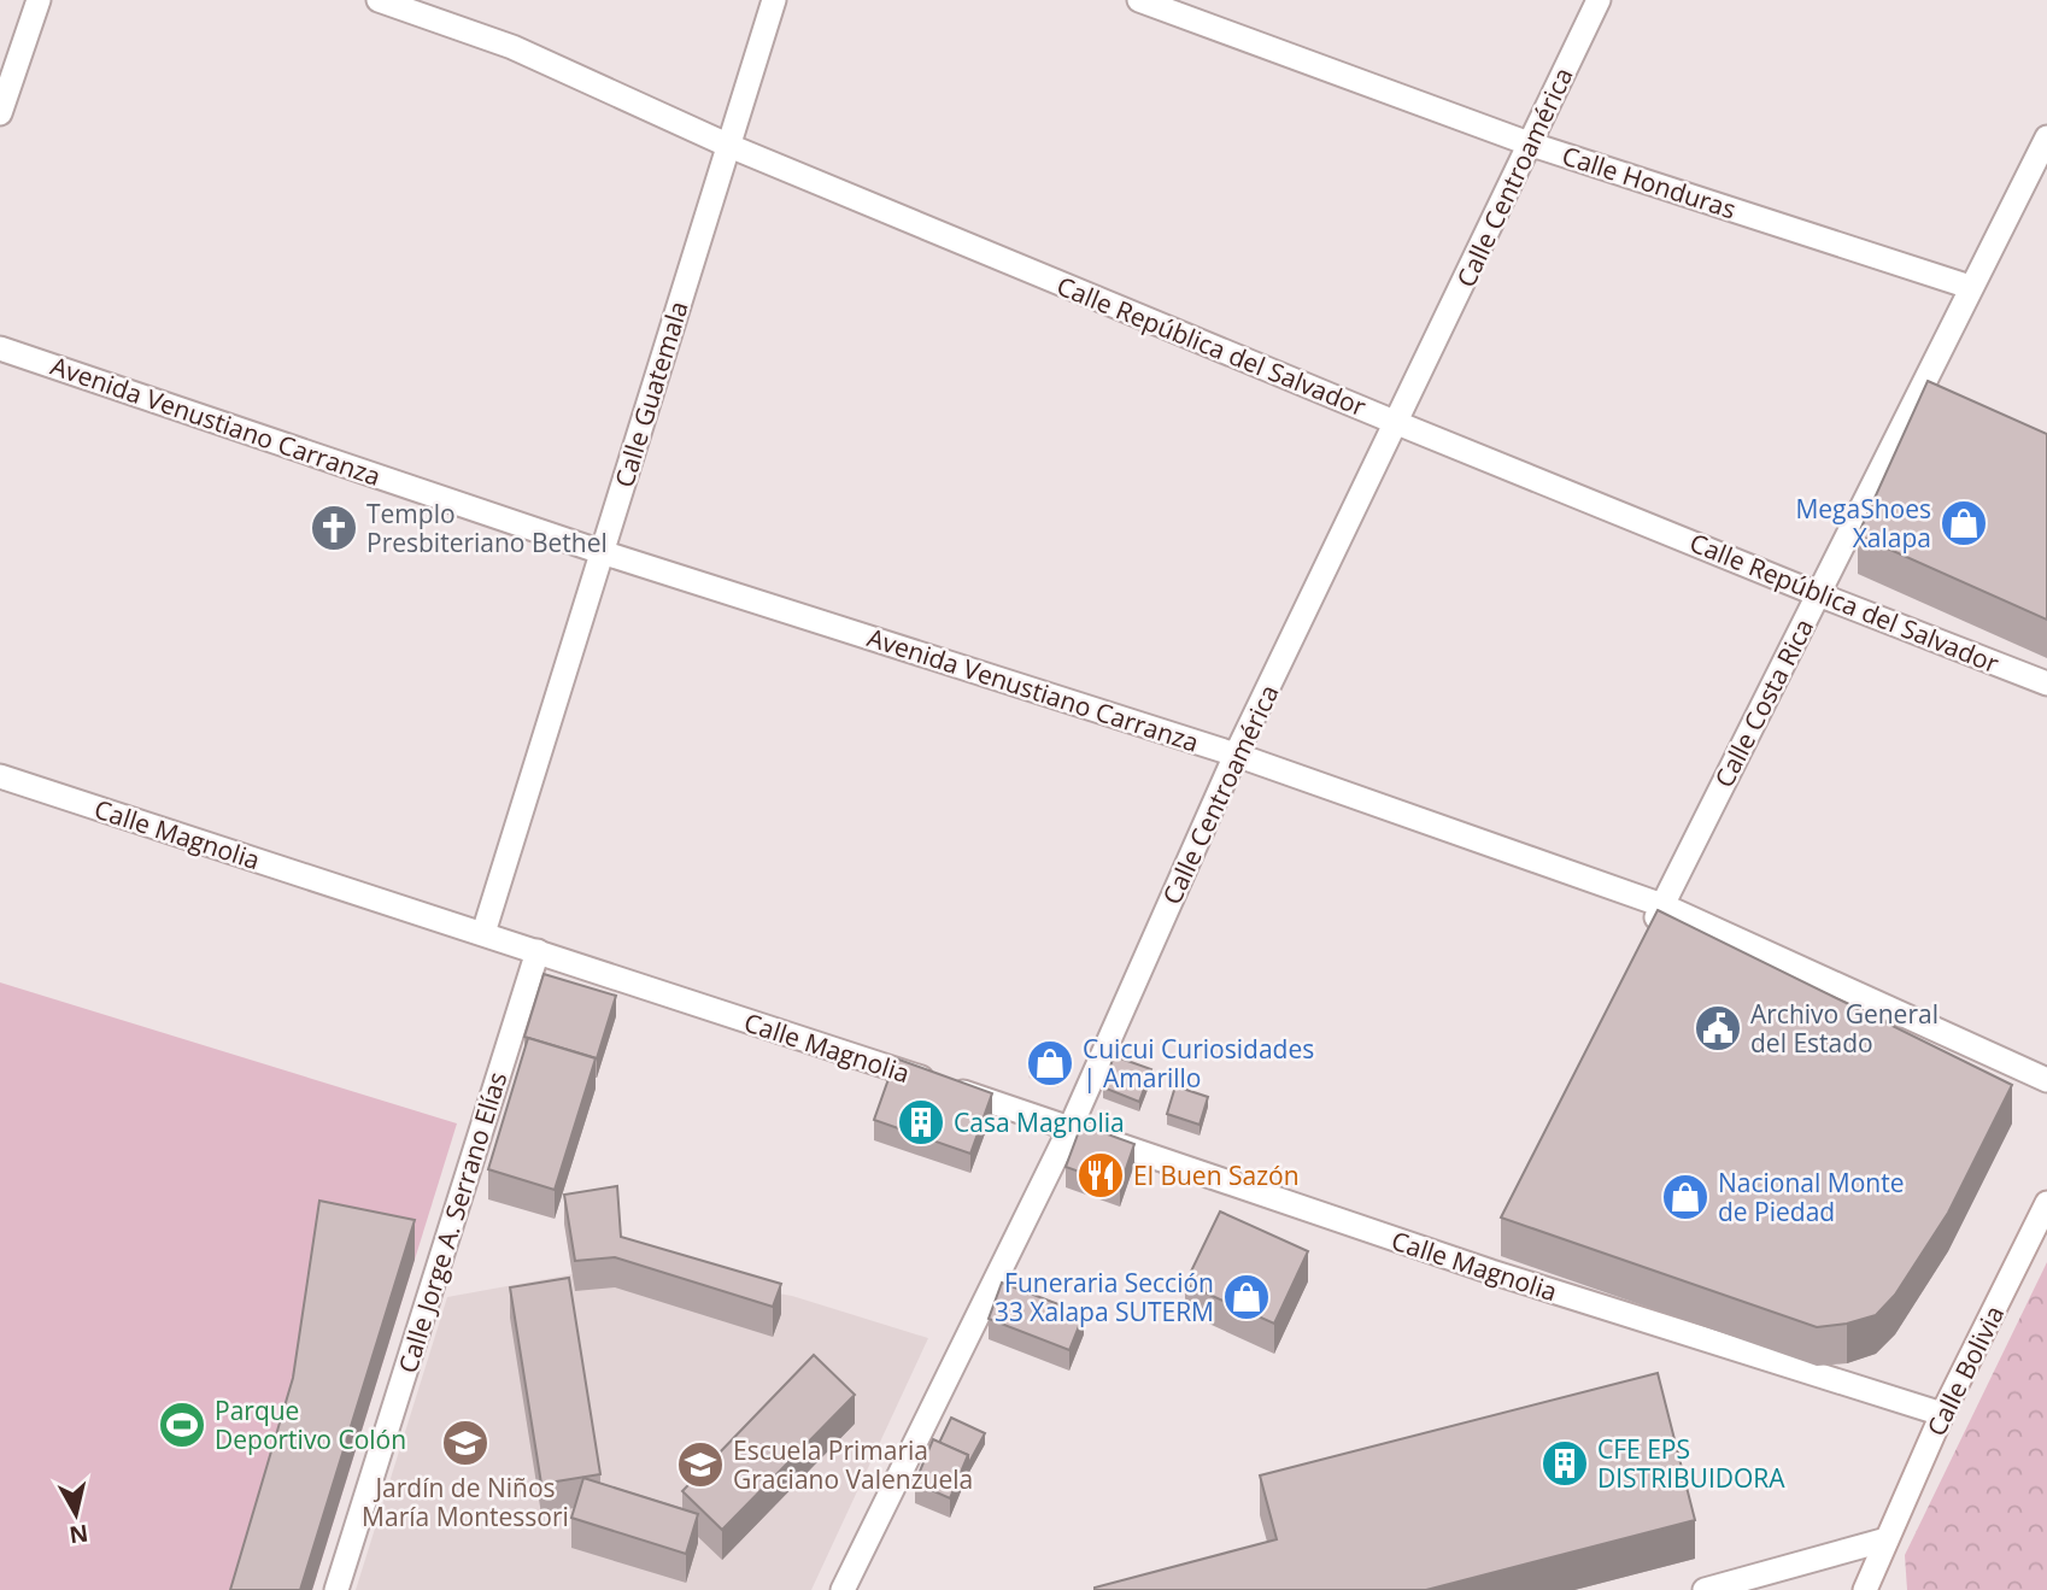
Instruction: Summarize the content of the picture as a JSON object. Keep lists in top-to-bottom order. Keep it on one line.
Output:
{"streets":{"street":["Calle Centroamérica","Calle Honduras","Calle República del Salvador","Calle Guatemala","Avenida Venustiano Carranza","Calle Costa Rica","Calle Magnolia","Calle Jorge A. Serrano Elías","Calle Bolivia"]},"crossings":[["Calle Centroamérica","Calle Honduras"],["Calle Centroamérica","Calle República del Salvador"],["Calle Centroamérica","Avenida Venustiano Carranza"],["Calle Centroamérica","Calle Magnolia"],["Calle Honduras","Calle Costa Rica"],["Calle República del Salvador","Calle Guatemala"],["Calle República del Salvador","Calle Costa Rica"],["Calle Guatemala","Avenida Venustiano Carranza"],["Calle Guatemala","Calle Magnolia"],["Avenida Venustiano Carranza","Calle Costa Rica"],["Calle Magnolia","Calle Jorge A. Serrano Elías"],["Calle Magnolia","Calle Bolivia"]],"places":{"shop":["MegaShoes Xalapa","Cuicui Curiosidades | Amarillo","Nacional Monte de Piedad","Funeraria Sección 33 Xalapa SUTERM"],"church":["Templo Presbiteriano Bethel"],"public building":["Archivo General del Estado"],"building":["Casa Magnolia","CFE EPS DISTRIBUIDORA"],"restaurant":["El Buen Sazón"],"sports":["Parque Deportivo Colón"],"school or university":["Jardín de Niños María Montessori","Escuela Primaria Graciano Valenzuela"]},"north":"bottom"}
